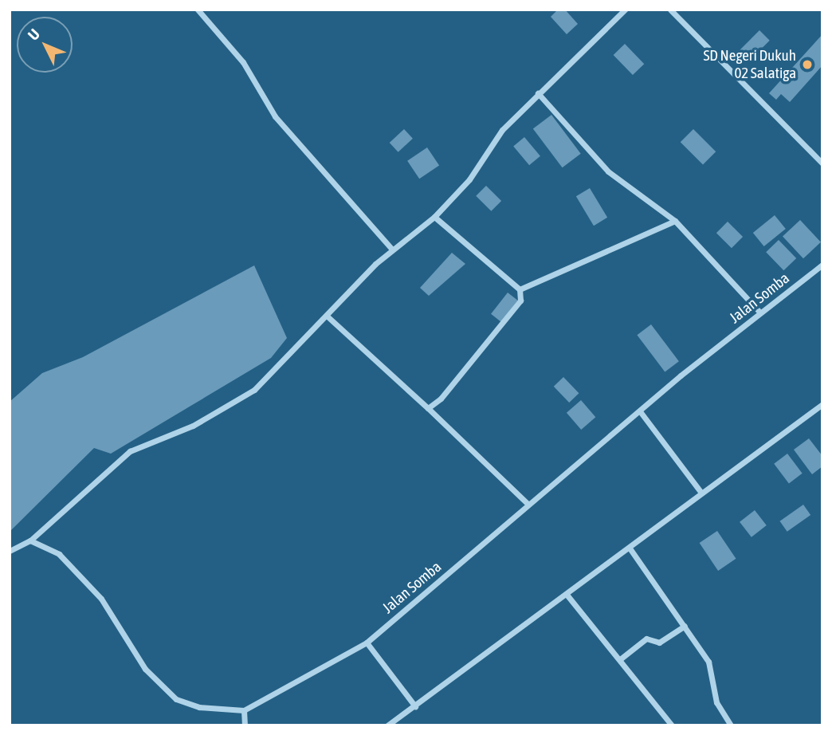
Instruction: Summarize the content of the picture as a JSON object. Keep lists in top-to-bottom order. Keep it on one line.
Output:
{"streets":{"street":["Jalan Somba"]},"places":["SD Negeri Dukuh 02 Salatiga"],"north":"top left"}
